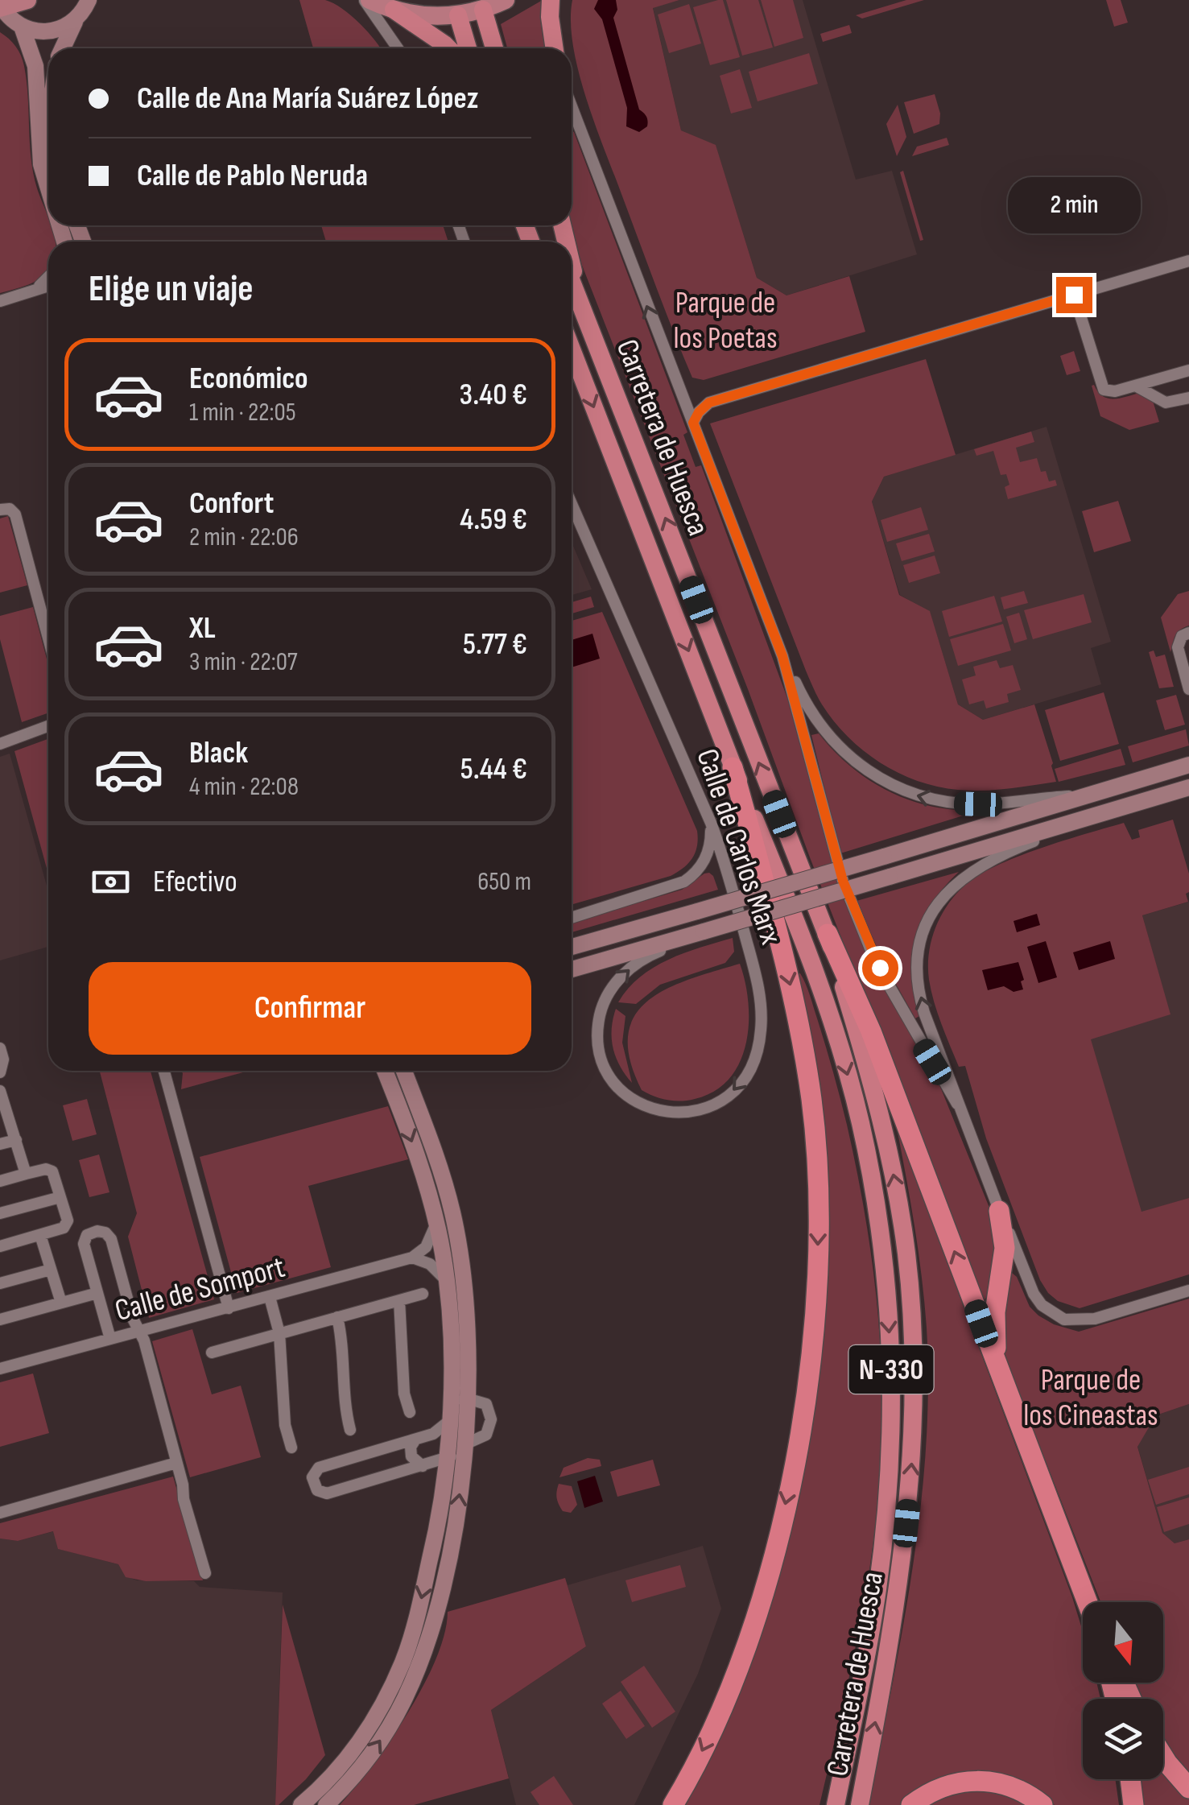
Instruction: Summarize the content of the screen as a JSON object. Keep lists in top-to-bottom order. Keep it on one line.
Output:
{"streets":{"highway":["Carretera de Huesca","N-330"],"street":["Calle de Carlos Marx","Calle de Somport"]},"parks":["Parque de los Poetas","Parque de los Cineastas"],"north":"bottom","page":{"banner":["Calle de Ana María Suárez López","Calle de Pablo Neruda"],"bubble":"2 min","heading":"Elige un viaje","list":[{"name":"Económico","note":"1 min · 22:05","value":"3.40 €"},{"name":"Confort","note":"2 min · 22:06","value":"4.59 €"},{"name":"XL","note":"3 min · 22:07","value":"5.77 €"},{"name":"Black","note":"4 min · 22:08","value":"5.44 €"}],"pay":["Efectivo","650 m"],"buttons":"Confirmar"}}
